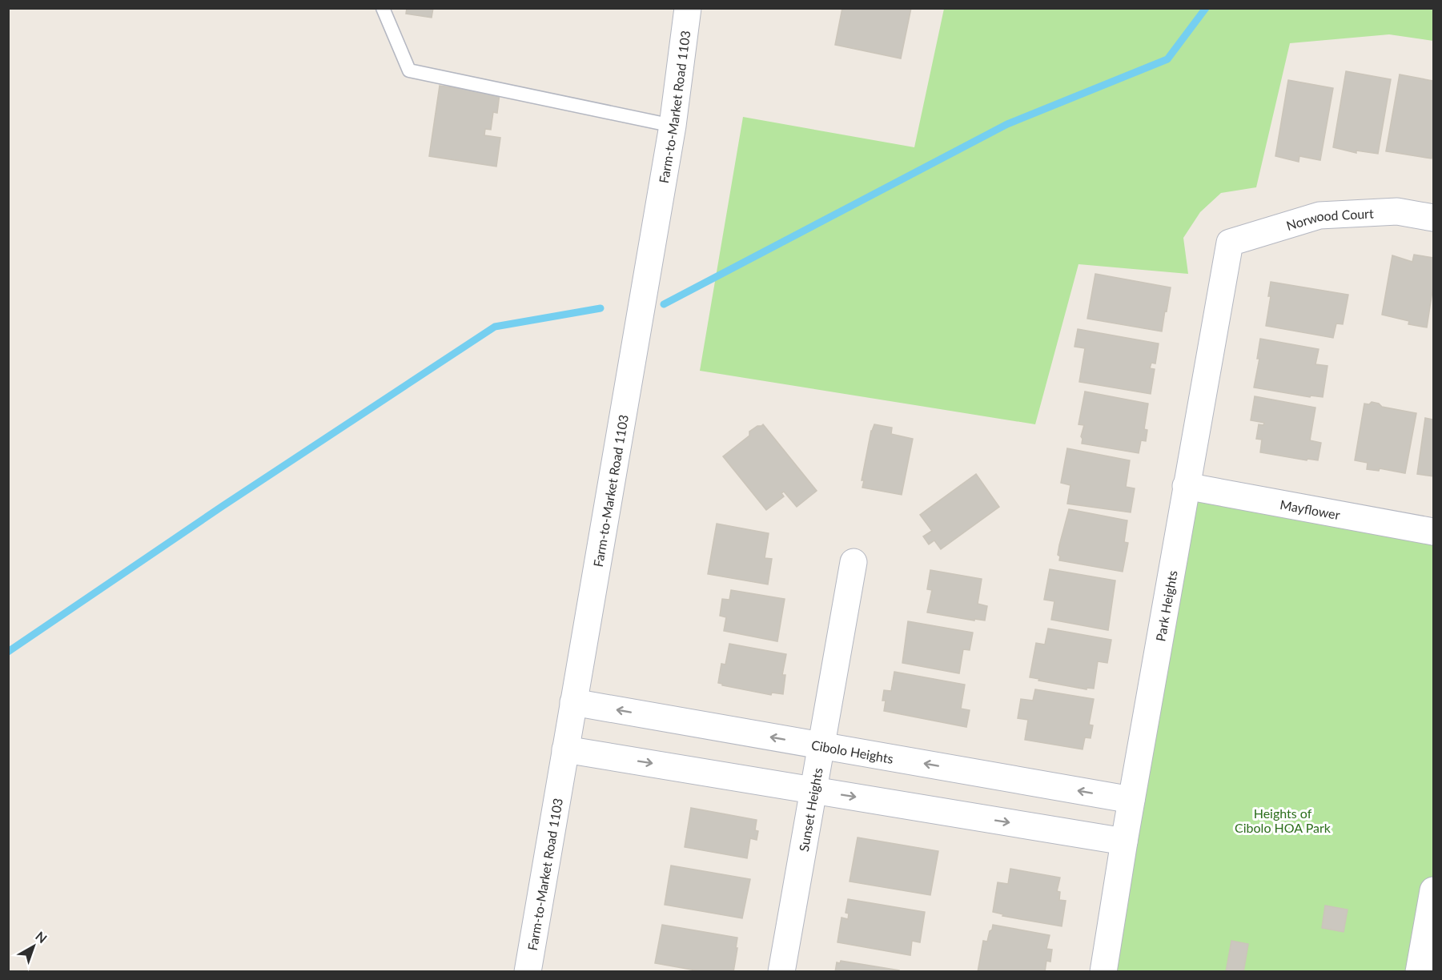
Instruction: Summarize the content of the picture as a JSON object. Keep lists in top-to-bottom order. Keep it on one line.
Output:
{"streets":{"street":["Farm-to-Market Road 1103","Norwood Court","Mayflower","Park Heights","Cibolo Heights","Sunset Heights"]},"crossings":[["Farm-to-Market Road 1103","Cibolo Heights"],["Norwood Court","Park Heights"],["Mayflower","Park Heights"],["Park Heights","Cibolo Heights"],["Cibolo Heights","Sunset Heights"]],"parks":["Heights of Cibolo HOA Park"],"north":"top right"}
